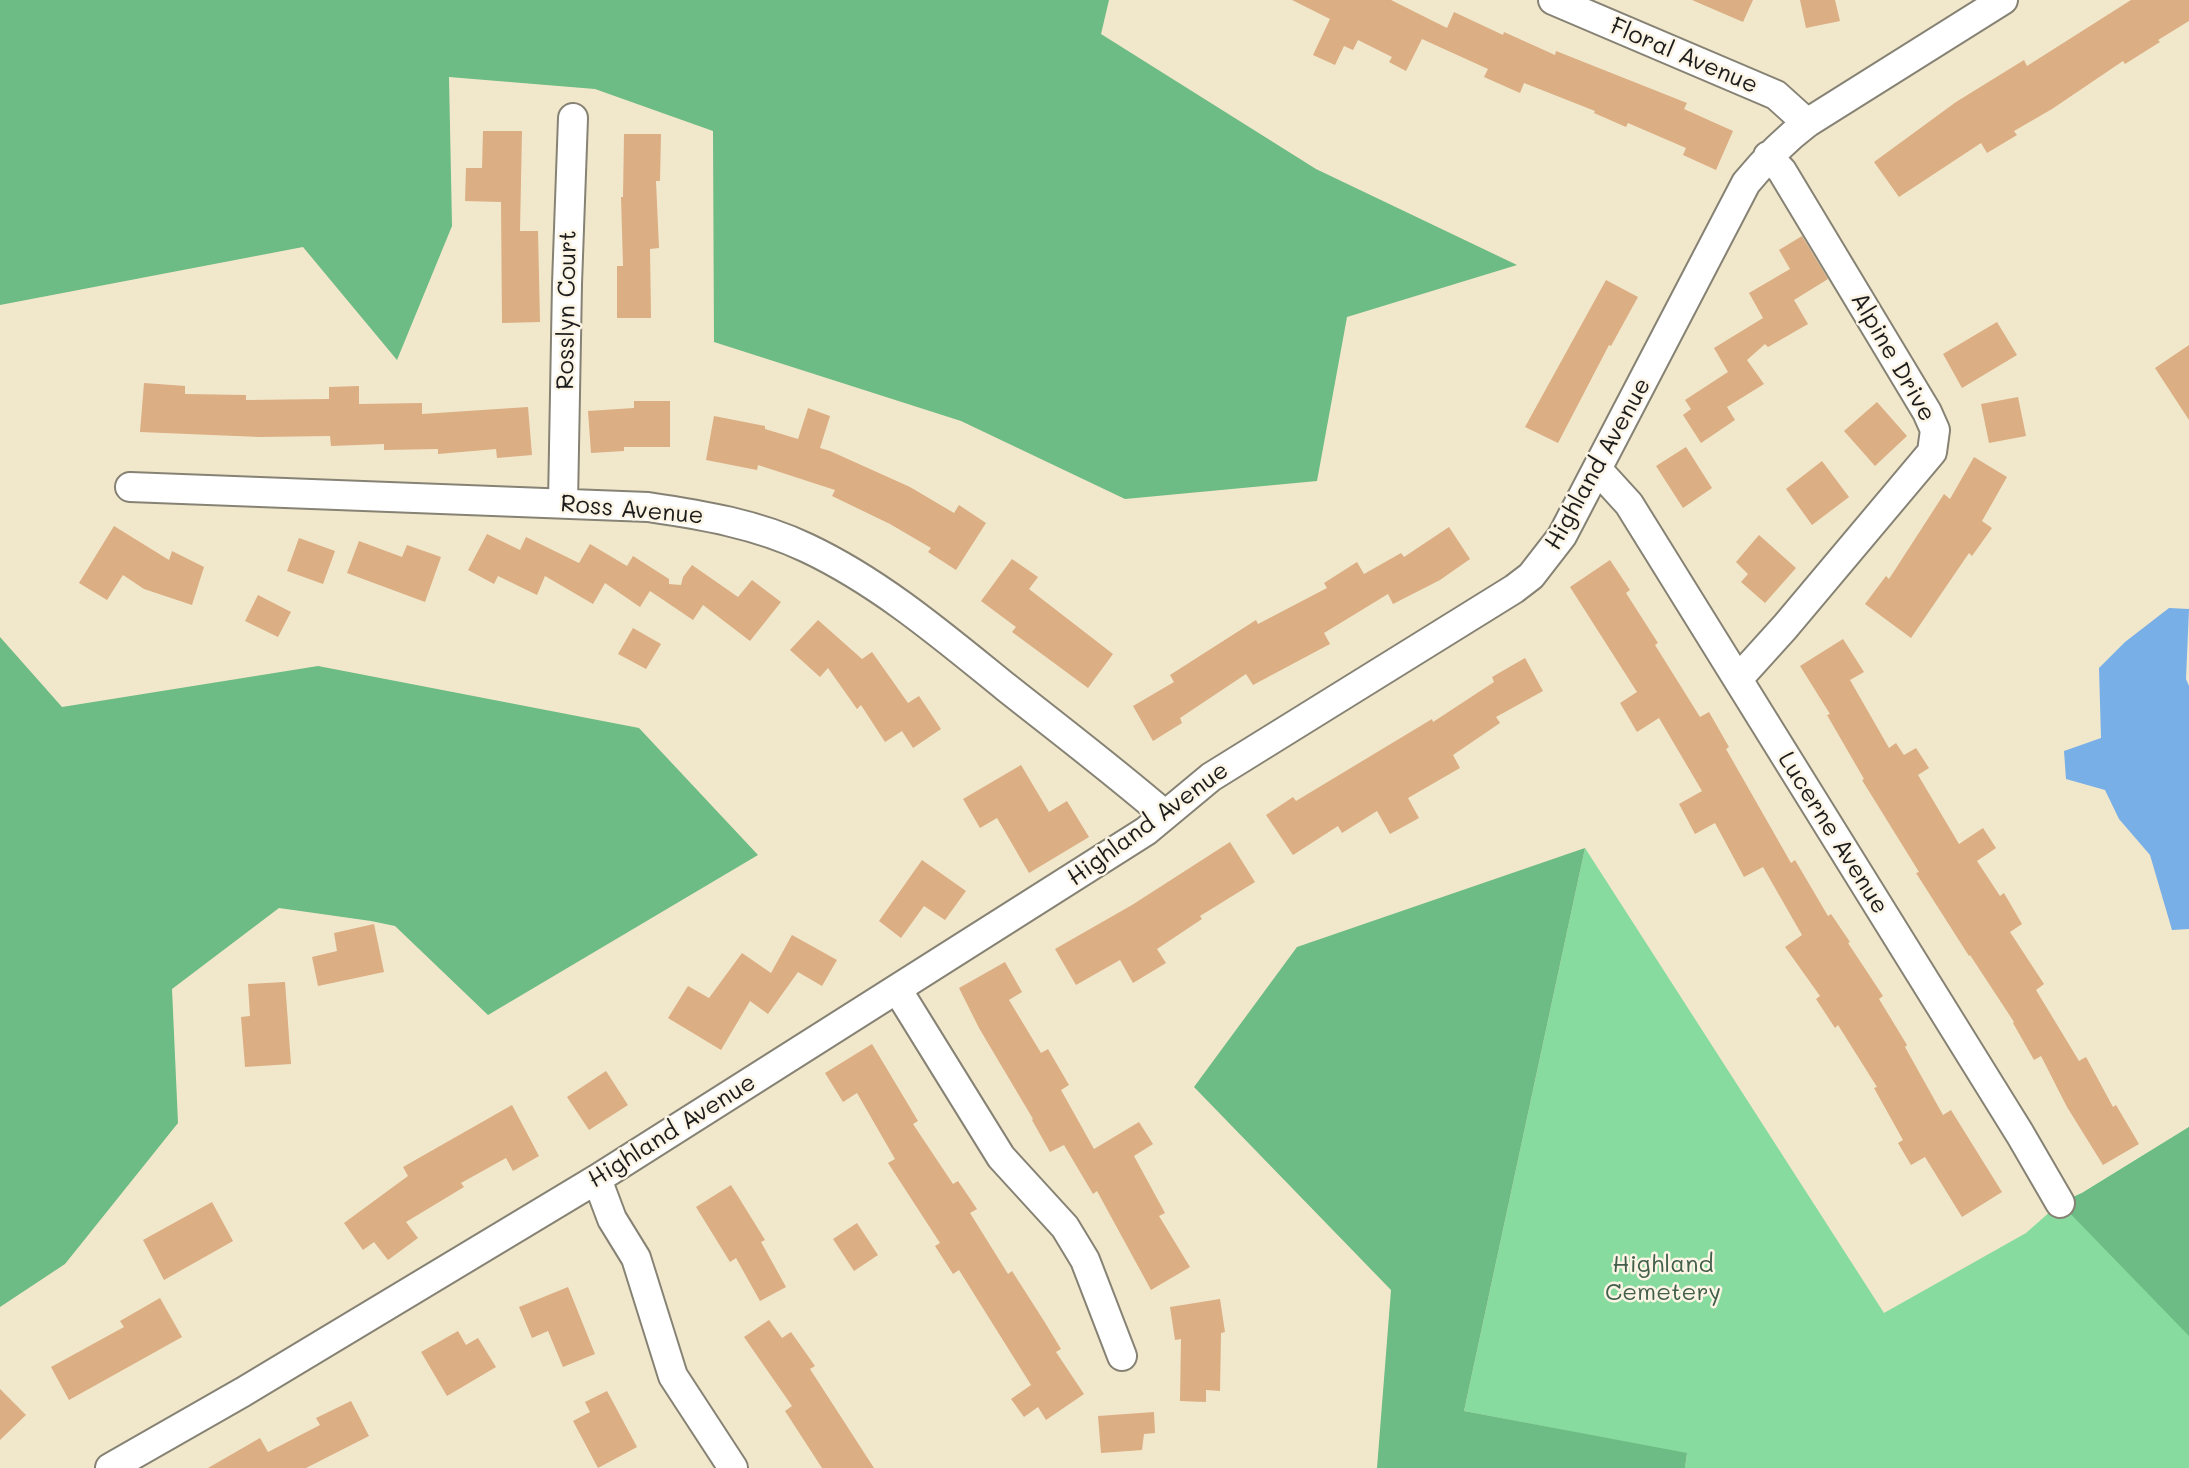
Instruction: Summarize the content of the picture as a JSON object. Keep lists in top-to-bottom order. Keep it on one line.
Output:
{"streets":{"street":["Floral Avenue","Rosslyn Court","Alpine Drive","Highland Avenue","Ross Avenue","Lucerne Avenue"]},"crossings":[["Floral Avenue","Highland Avenue"],["Rosslyn Court","Ross Avenue"],["Alpine Drive","Highland Avenue"],["Alpine Drive","Lucerne Avenue"],["Highland Avenue","Ross Avenue"],["Highland Avenue","Lucerne Avenue"]],"parks":["Highland Cemetery"]}
